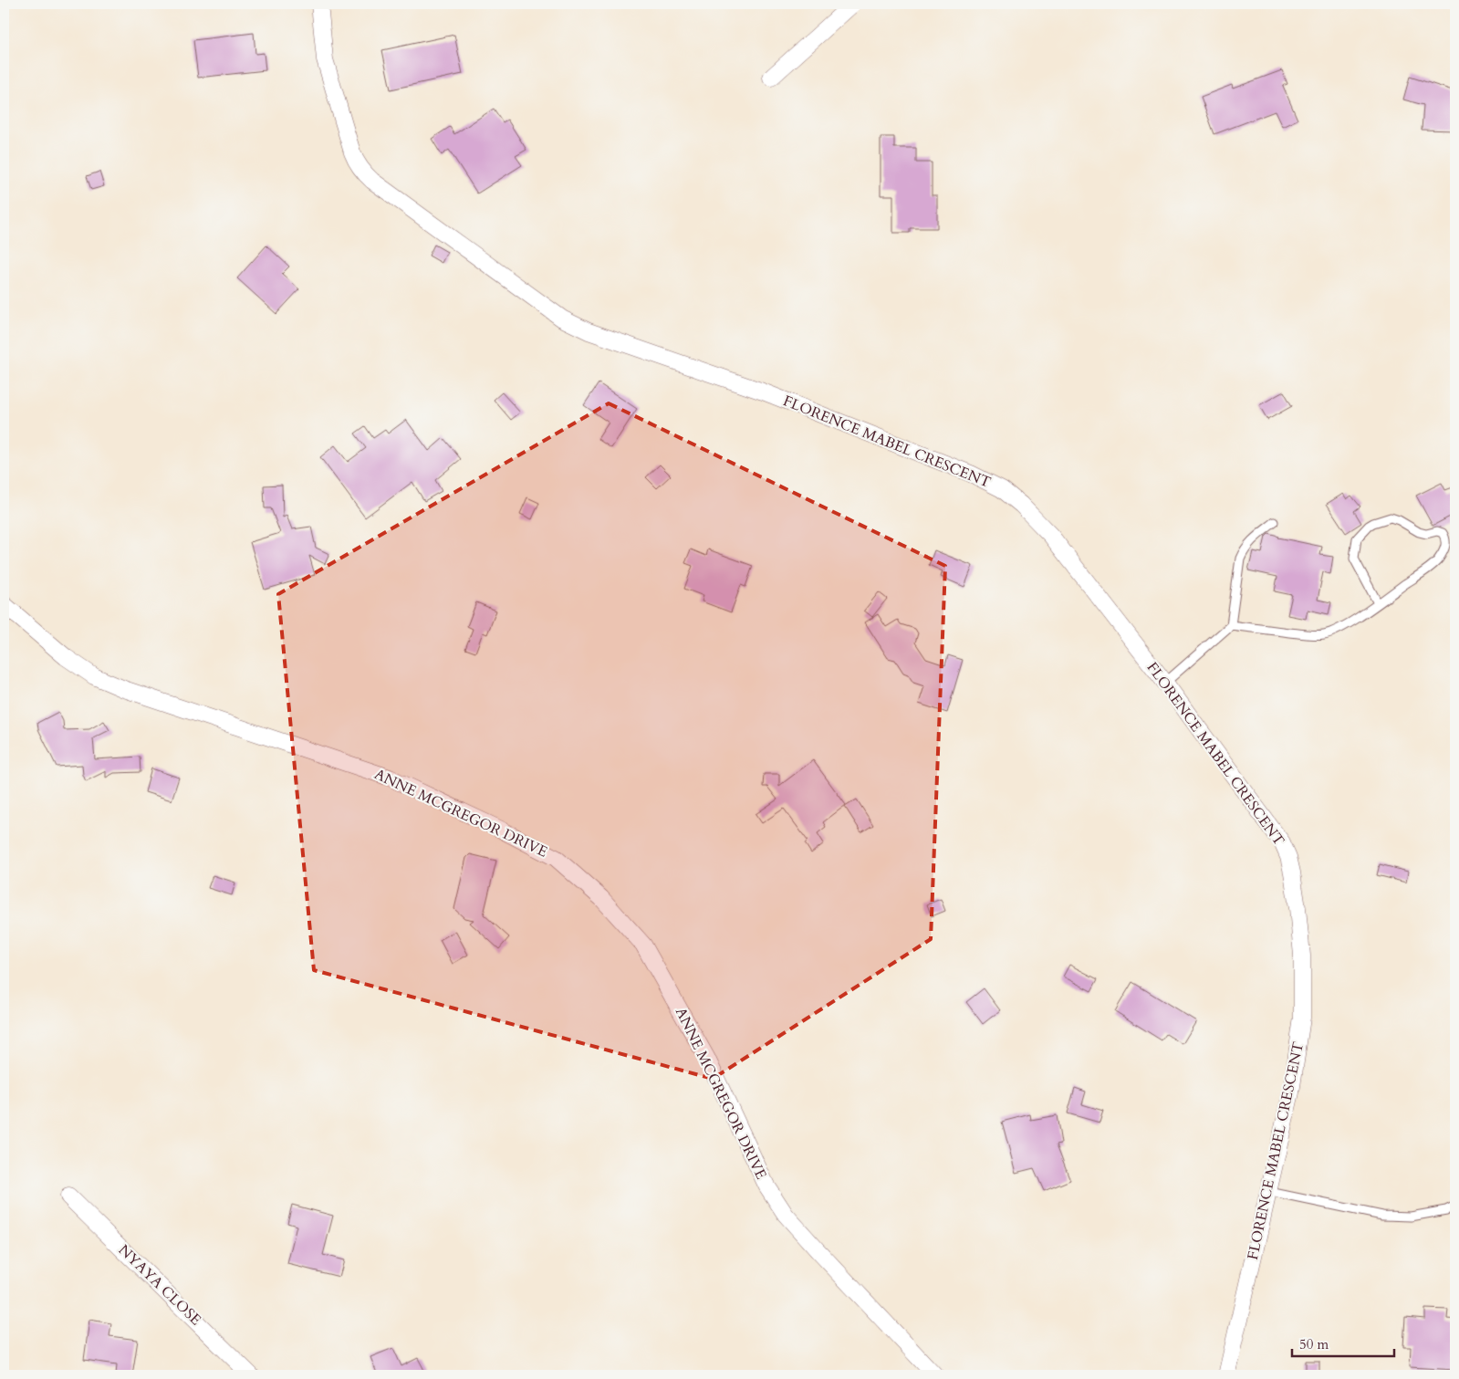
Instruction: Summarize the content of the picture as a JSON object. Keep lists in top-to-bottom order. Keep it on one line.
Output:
{"streets":{"street":["FLORENCE MABEL CRESCENT","ANNE MCGREGOR DRIVE","NYAYA CLOSE"]},"scale_bar":"50 m"}
